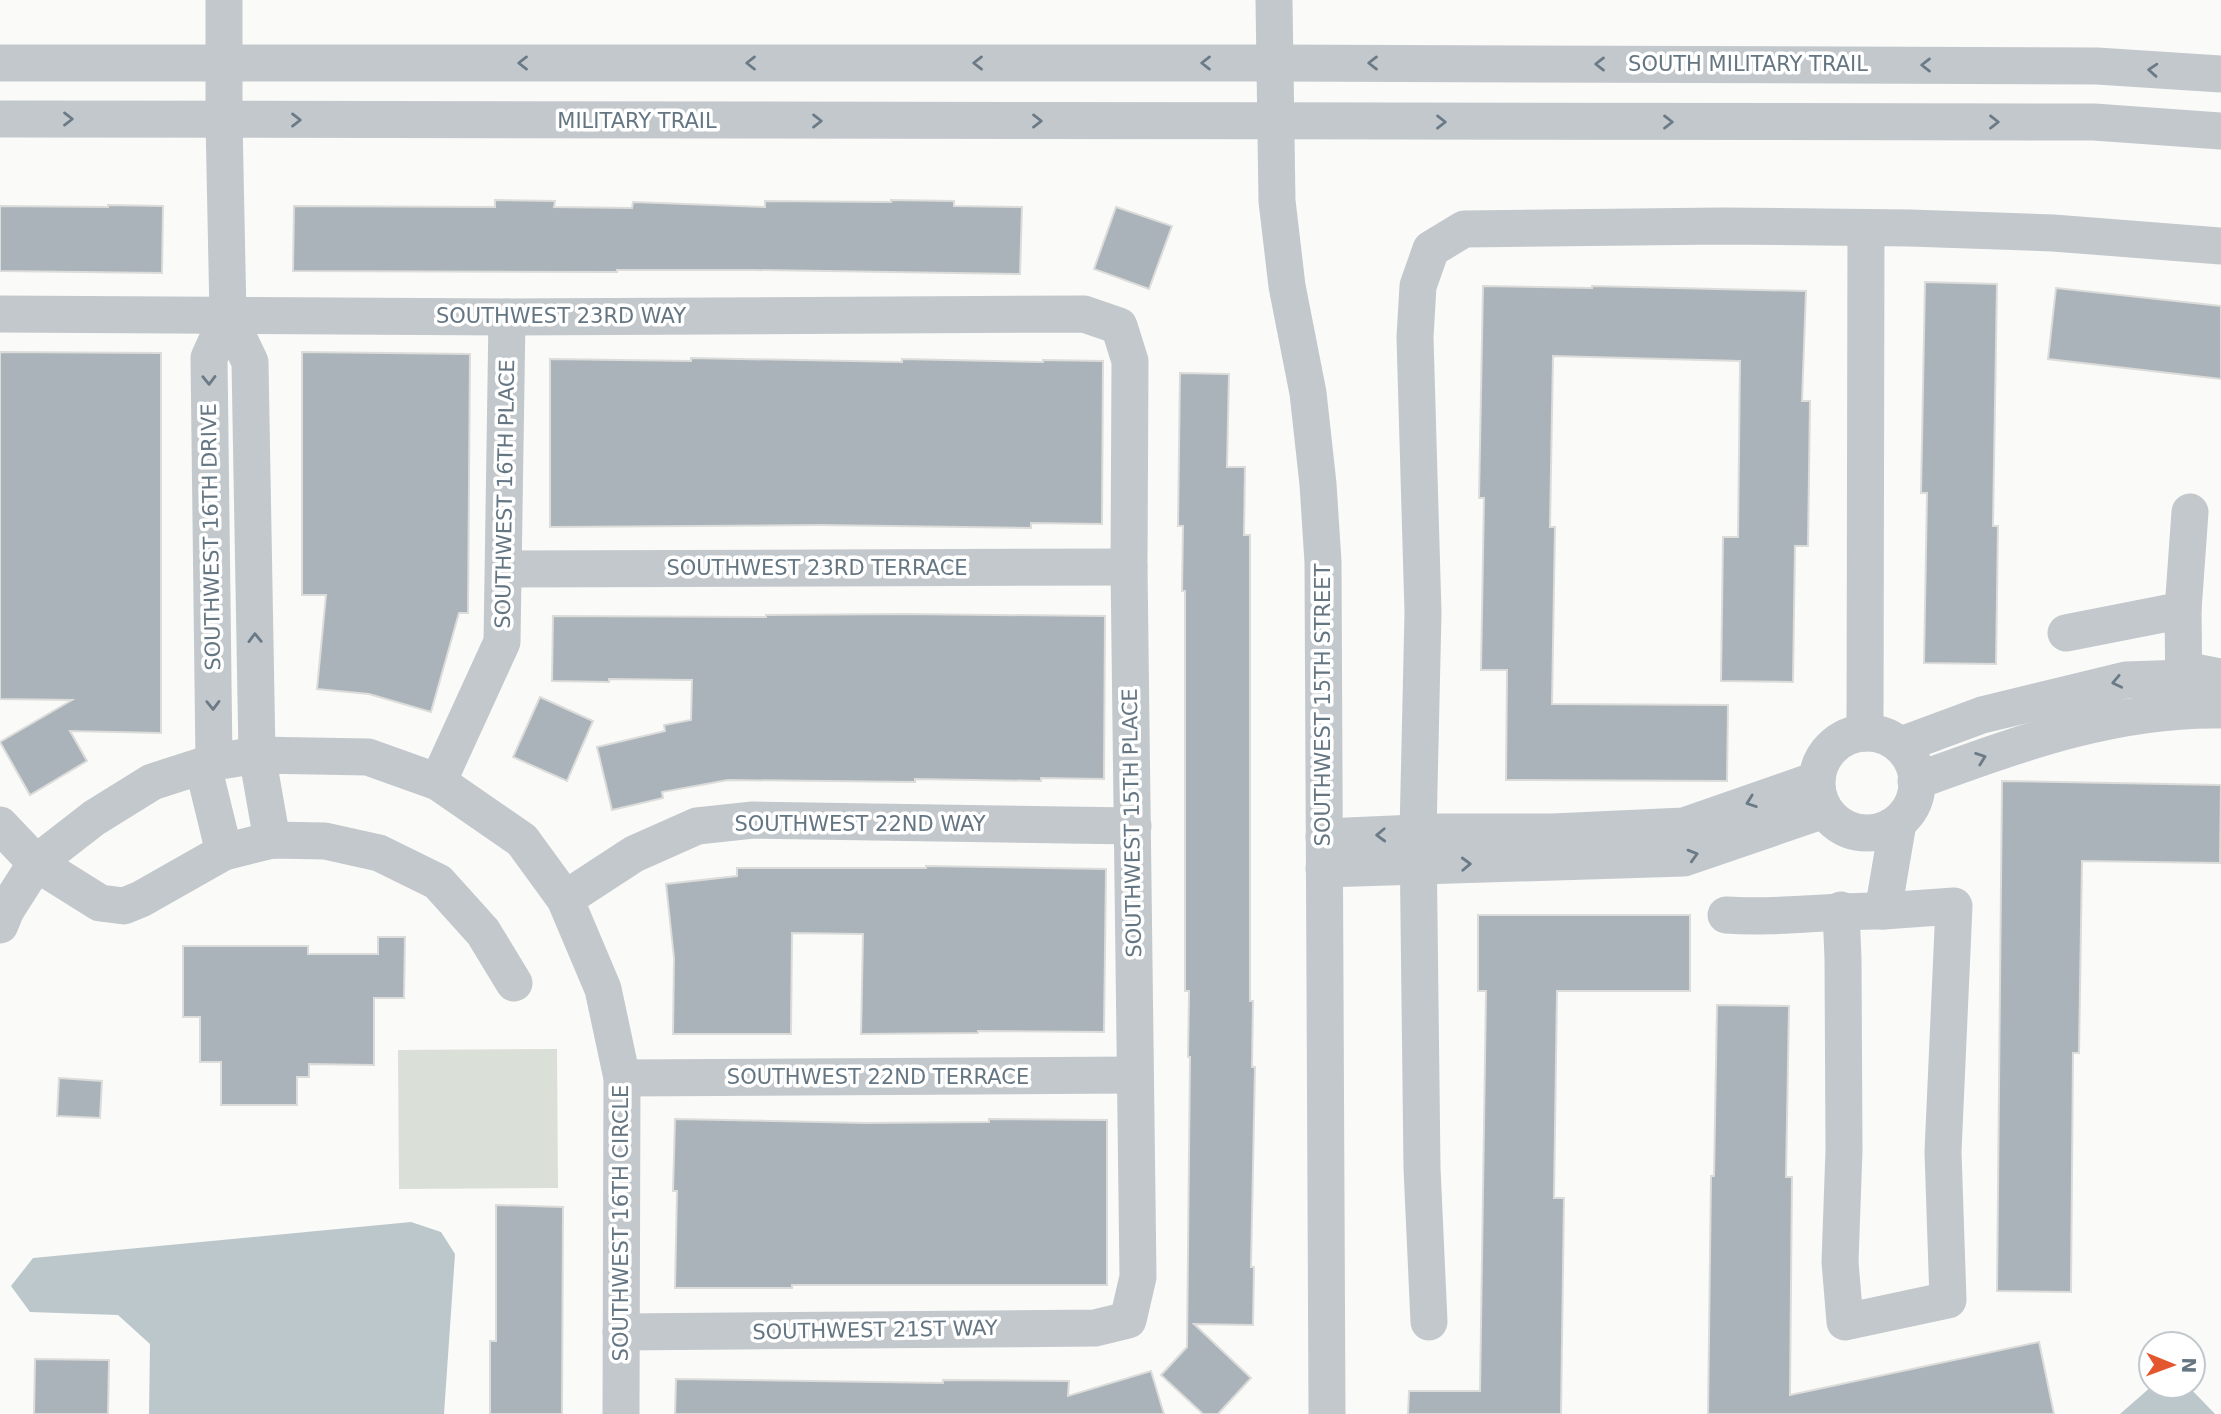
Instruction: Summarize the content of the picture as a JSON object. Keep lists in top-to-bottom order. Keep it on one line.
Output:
{"streets":{"street":["SOUTH MILITARY TRAIL","MILITARY TRAIL","SOUTHWEST 23RD WAY","SOUTHWEST 16TH PLACE","SOUTHWEST 16TH DRIVE","SOUTHWEST 23RD TERRACE","SOUTHWEST 15TH STREET","SOUTHWEST 15TH PLACE","SOUTHWEST 22ND WAY","SOUTHWEST 22ND TERRACE","SOUTHWEST 16TH CIRCLE","SOUTHWEST 21ST WAY"]},"crossings":[["SOUTH MILITARY TRAIL","SOUTHWEST 15TH STREET"],["MILITARY TRAIL","SOUTHWEST 16TH DRIVE"],["MILITARY TRAIL","SOUTHWEST 15TH STREET"],["SOUTHWEST 23RD WAY","SOUTHWEST 16TH PLACE"],["SOUTHWEST 23RD WAY","SOUTHWEST 16TH DRIVE"],["SOUTHWEST 23RD WAY","SOUTHWEST 15TH PLACE"],["SOUTHWEST 16TH PLACE","SOUTHWEST 23RD TERRACE"],["SOUTHWEST 16TH PLACE","SOUTHWEST 16TH CIRCLE"],["SOUTHWEST 16TH DRIVE","SOUTHWEST 16TH CIRCLE"],["SOUTHWEST 23RD TERRACE","SOUTHWEST 15TH PLACE"],["SOUTHWEST 15TH PLACE","SOUTHWEST 22ND WAY"],["SOUTHWEST 15TH PLACE","SOUTHWEST 22ND TERRACE"],["SOUTHWEST 15TH PLACE","SOUTHWEST 21ST WAY"],["SOUTHWEST 22ND WAY","SOUTHWEST 16TH CIRCLE"],["SOUTHWEST 22ND TERRACE","SOUTHWEST 16TH CIRCLE"],["SOUTHWEST 16TH CIRCLE","SOUTHWEST 21ST WAY"]],"north":"right"}
